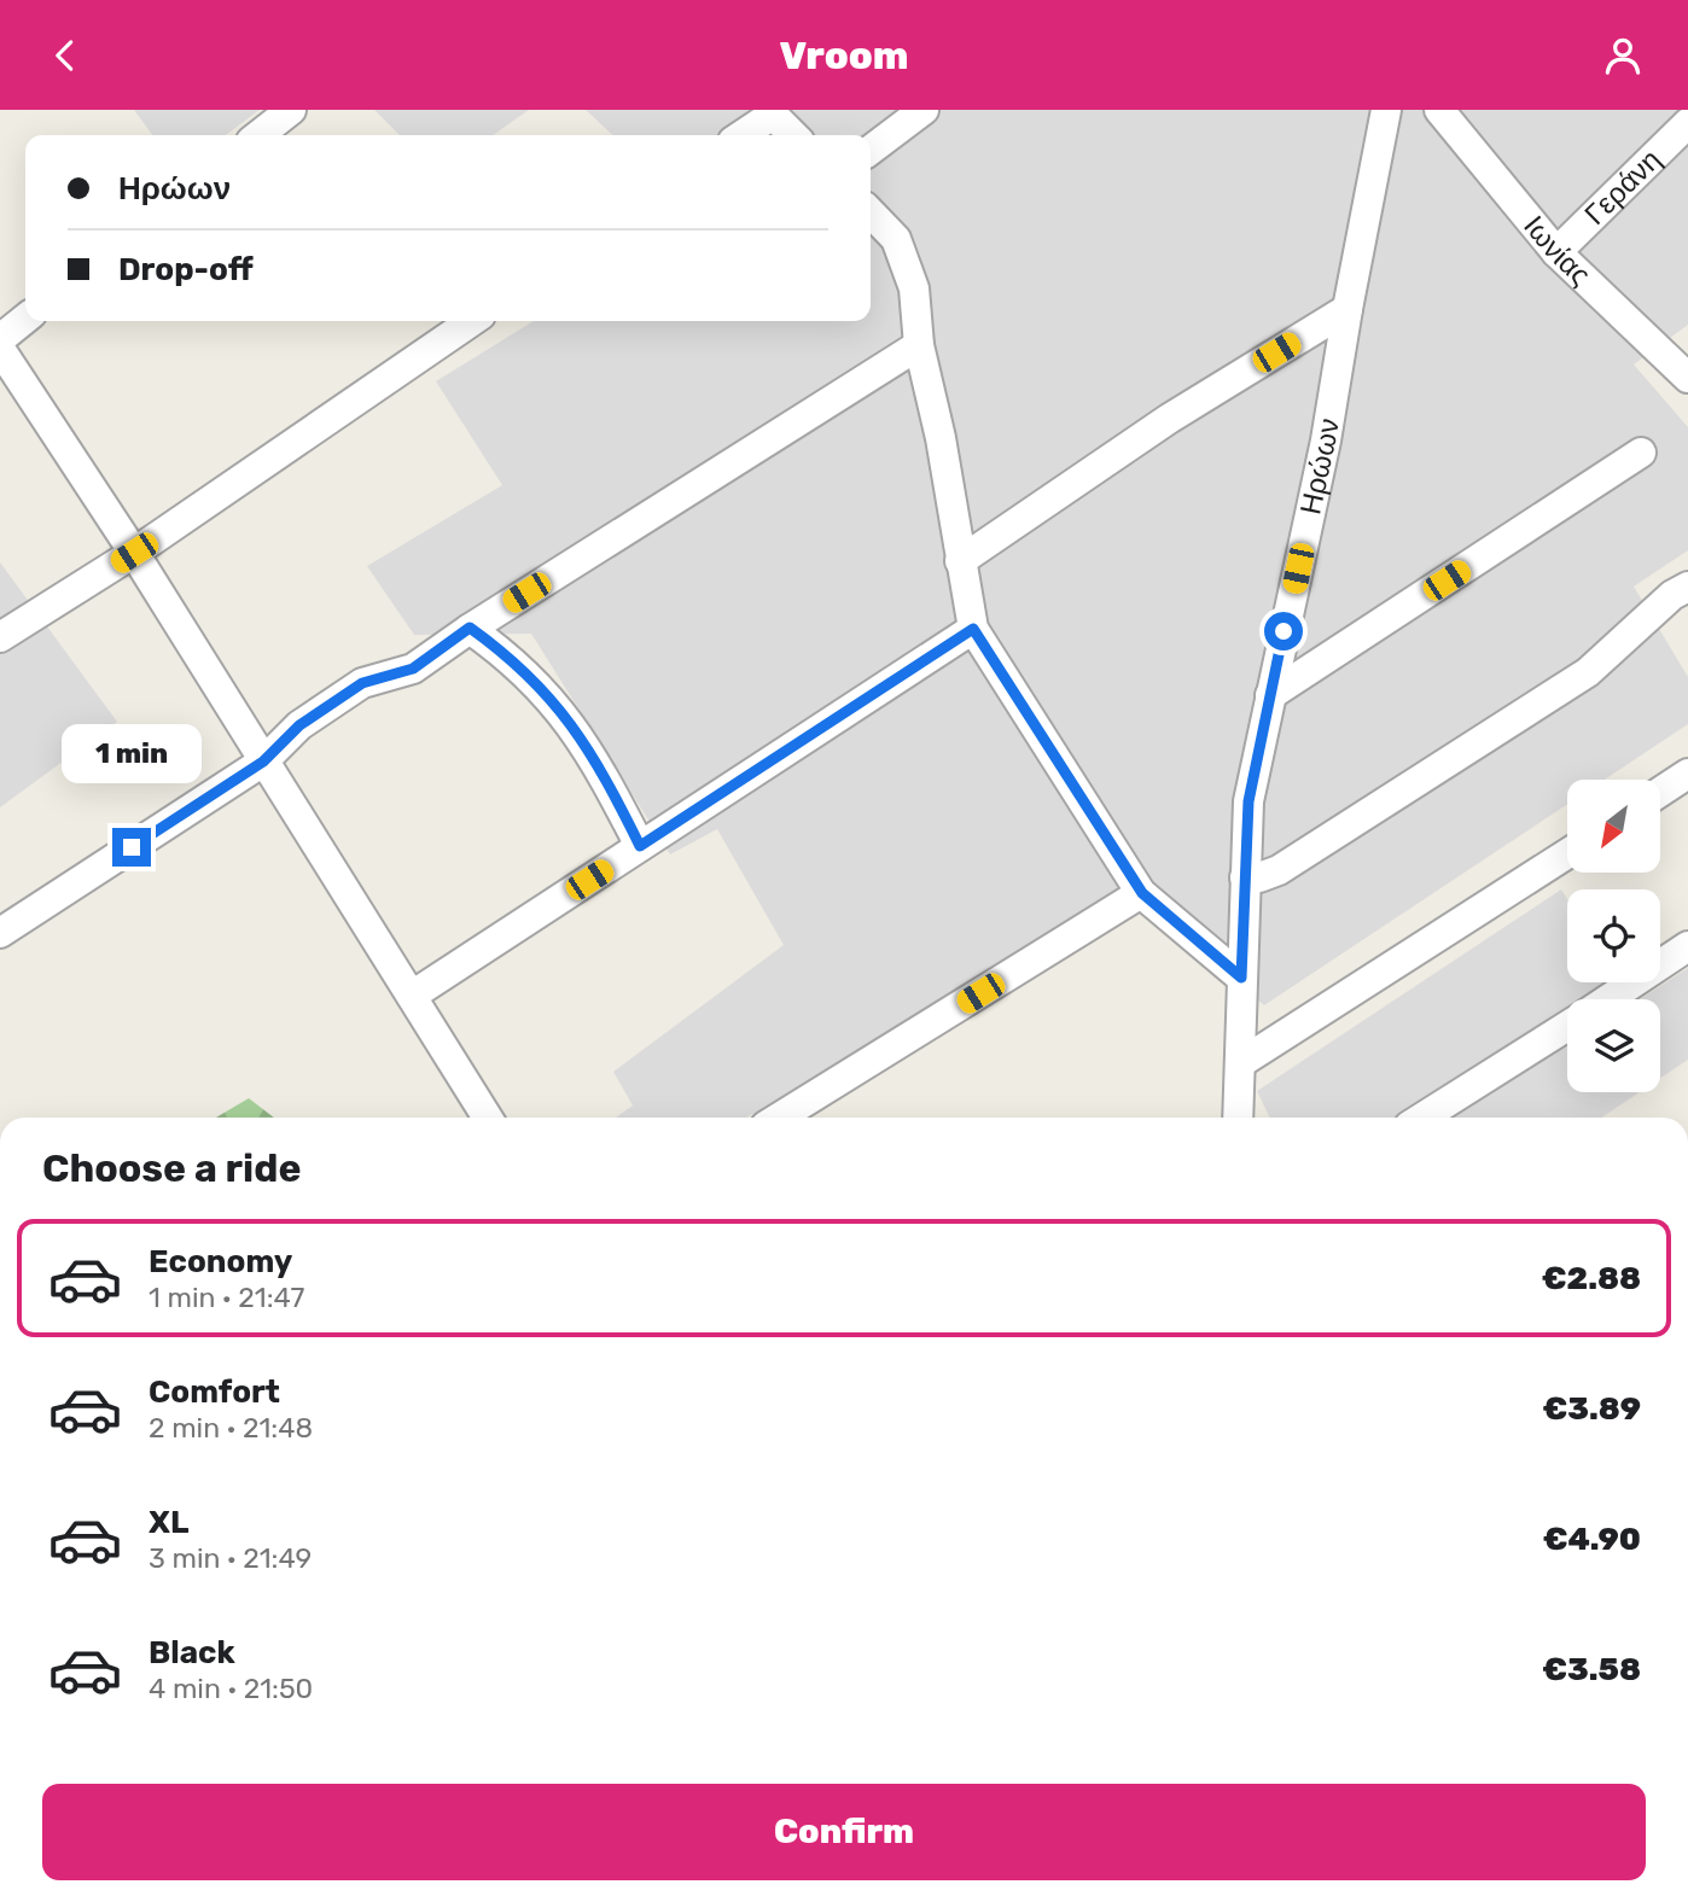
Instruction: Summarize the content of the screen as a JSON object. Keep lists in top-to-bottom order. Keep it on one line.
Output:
{"streets":{"street":["Γεράνη","Ιωνίας","Ηρώων"]},"crossings":[["Γεράνη","Ιωνίας"]],"north":"bottom left","page":{"header":"Vroom","banner":["Ηρώων","Drop-off"],"bubble":"1 min","heading":"Choose a ride","list":[{"name":"Economy","note":"1 min · 21:47","value":"€2.88"},{"name":"Comfort","note":"2 min · 21:48","value":"€3.89"},{"name":"XL","note":"3 min · 21:49","value":"€4.90"},{"name":"Black","note":"4 min · 21:50","value":"€3.58"}],"buttons":"Confirm"}}
